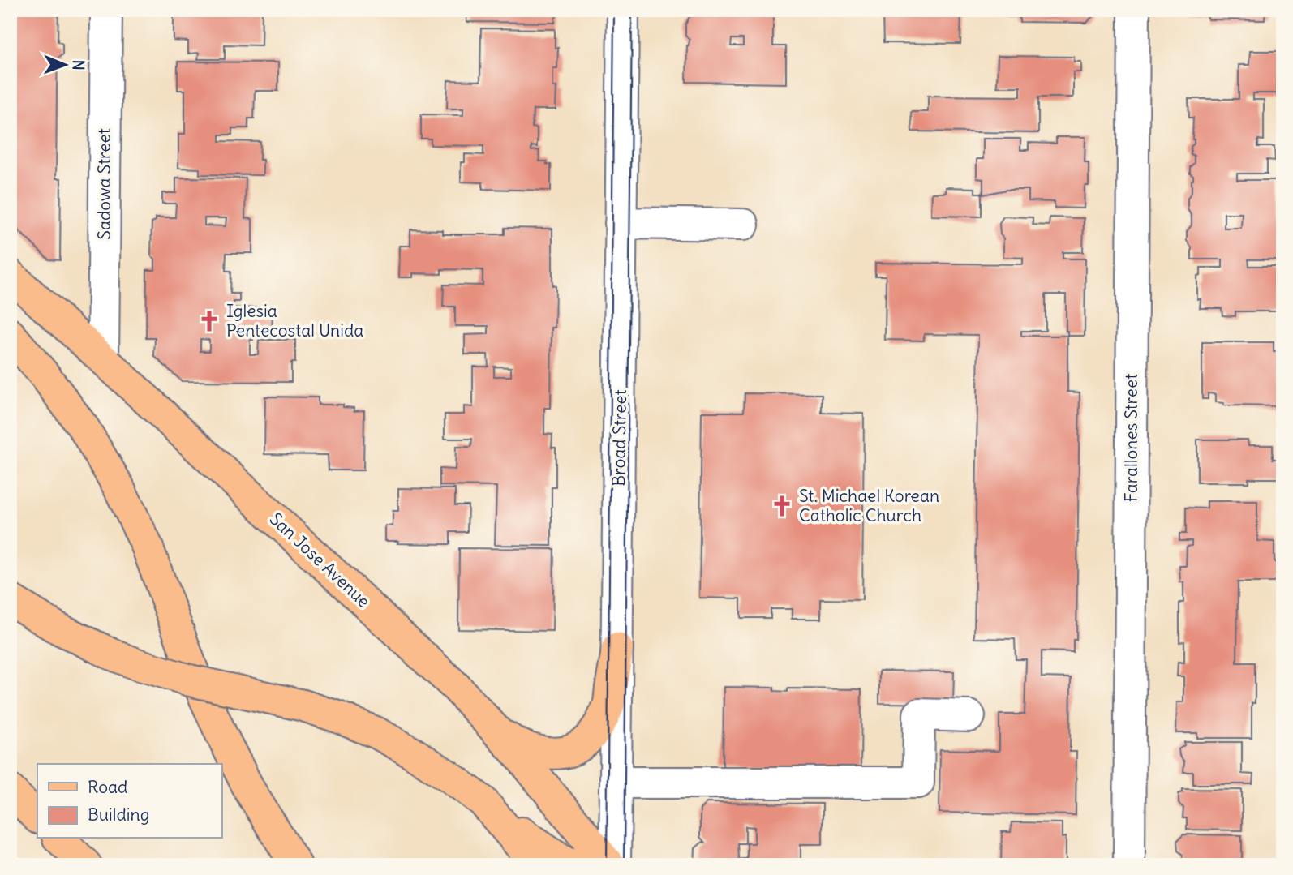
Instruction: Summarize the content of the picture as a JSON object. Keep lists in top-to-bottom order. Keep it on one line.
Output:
{"streets":{"main road":["San Jose Avenue"],"street":["Sadowa Street","Broad Street","Farallones Street"]},"crossings":[["Sadowa Street","San Jose Avenue"]],"places":{"church":["Iglesia Pentecostal Unida","St. Michael Korean Catholic Church"]},"legend":["Road","Building"],"north":"right"}
